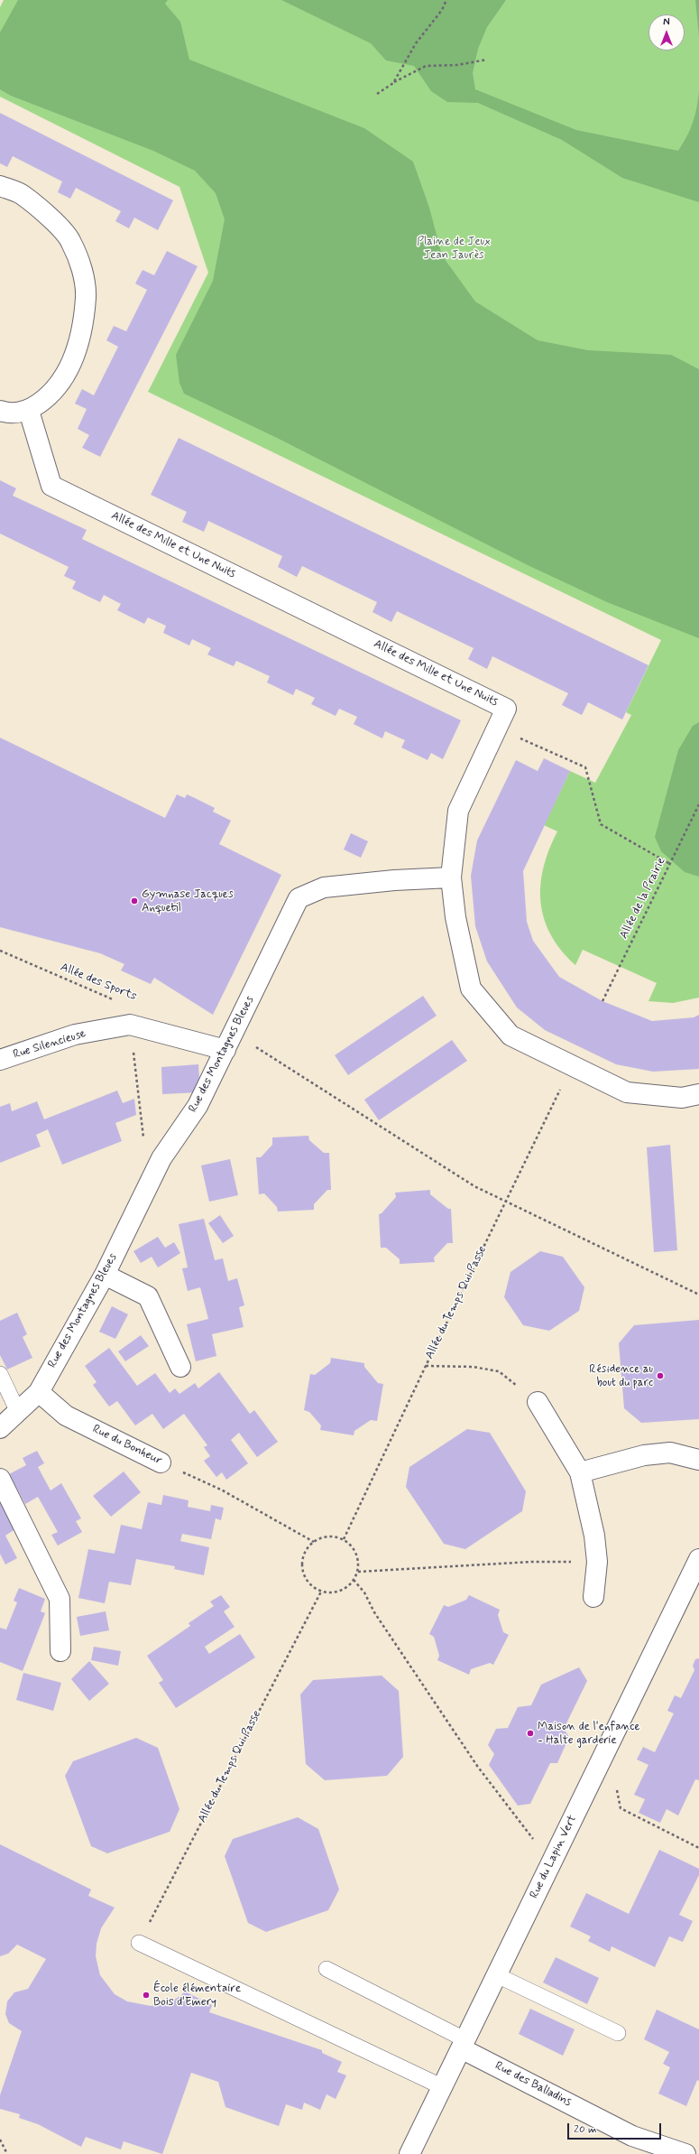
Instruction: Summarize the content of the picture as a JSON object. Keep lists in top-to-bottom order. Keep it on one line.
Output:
{"streets":{"street":["Allée des Mille et Une Nuits","Rue Silencieuse","Rue des Montagnes Bleues","Rue du Bonheur","Rue du Lapin Vert","Rue des Balladins"],"path":["Allée de la Prairie","Allée des Sports","Allée du Temps Qui Passe"]},"crossings":[["Allée des Mille et Une Nuits","Rue des Montagnes Bleues"],["Allée des Mille et Une Nuits","Allée du Temps Qui Passe"],["Allée des Sports","Rue Silencieuse"],["Rue Silencieuse","Rue des Montagnes Bleues"],["Rue des Montagnes Bleues","Rue du Bonheur"],["Allée du Temps Qui Passe","Rue du Bonheur"],["Rue du Lapin Vert","Rue des Balladins"]],"parks":["Plaine de Jeux Jean Jaurès"],"places":["Gymnase Jacques Anquetil","Résidence au bout du parc","Maison de l'enfance - Halte garderie","École élémentaire Bois d'Emery"],"scale_bar":"20 m","north":"top"}
